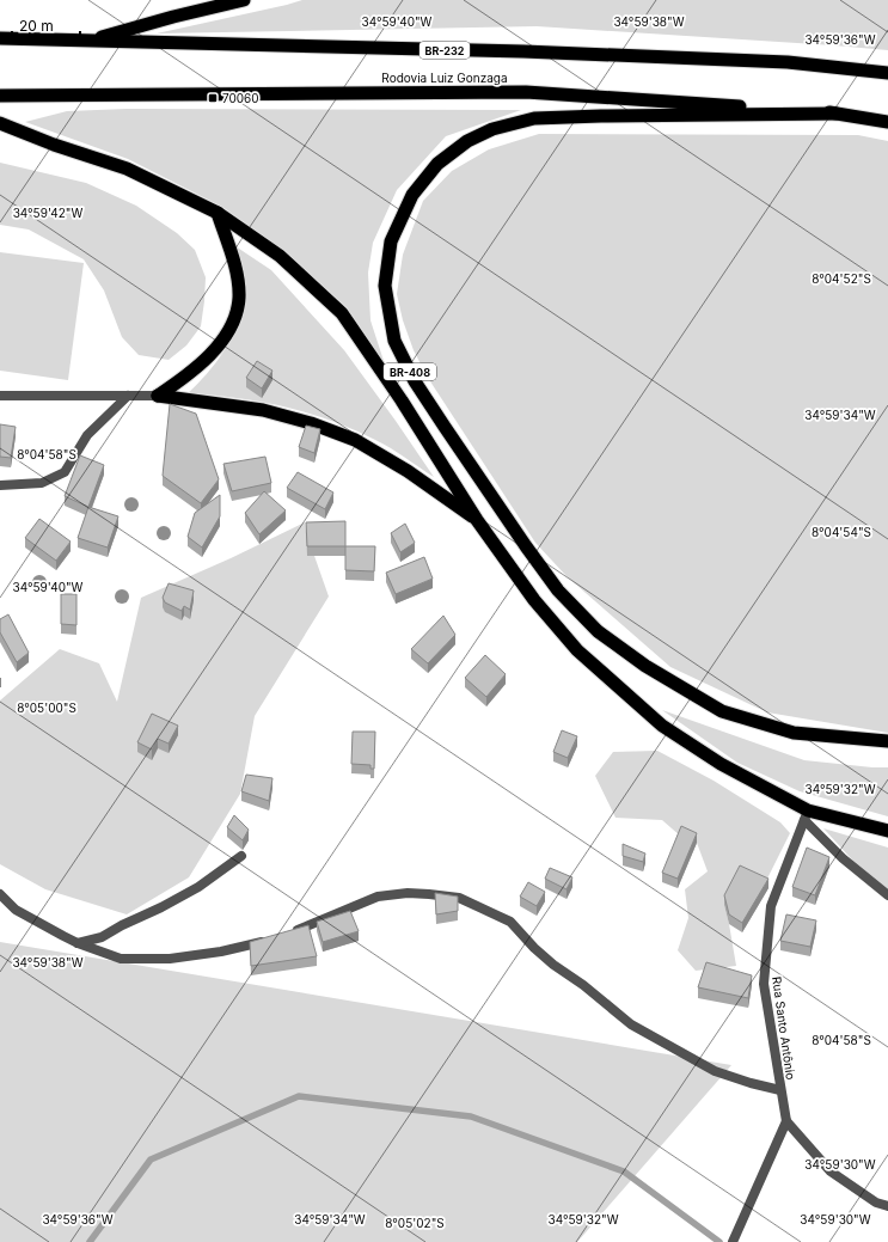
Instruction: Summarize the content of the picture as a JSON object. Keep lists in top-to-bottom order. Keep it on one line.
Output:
{"streets":{"highway":["BR-232","Rodovia Luiz Gonzaga","BR-408"],"street":["Rua Santo Antônio"]},"crossings":[["Rodovia Luiz Gonzaga","BR-408"],["BR-408","Rua Santo Antônio"]],"places":{"transit":["70060"]},"scale_bar":"20 m","coordinates":["34°59'40\"W","34°59'38\"W","34°59'36\"W","34°59'42\"W","8°04'52\"S","34°59'34\"W","8°04'58\"S","8°04'54\"S","8°05'00\"S","34°59'32\"W","34°59'30\"W","8°05'02\"S"]}
